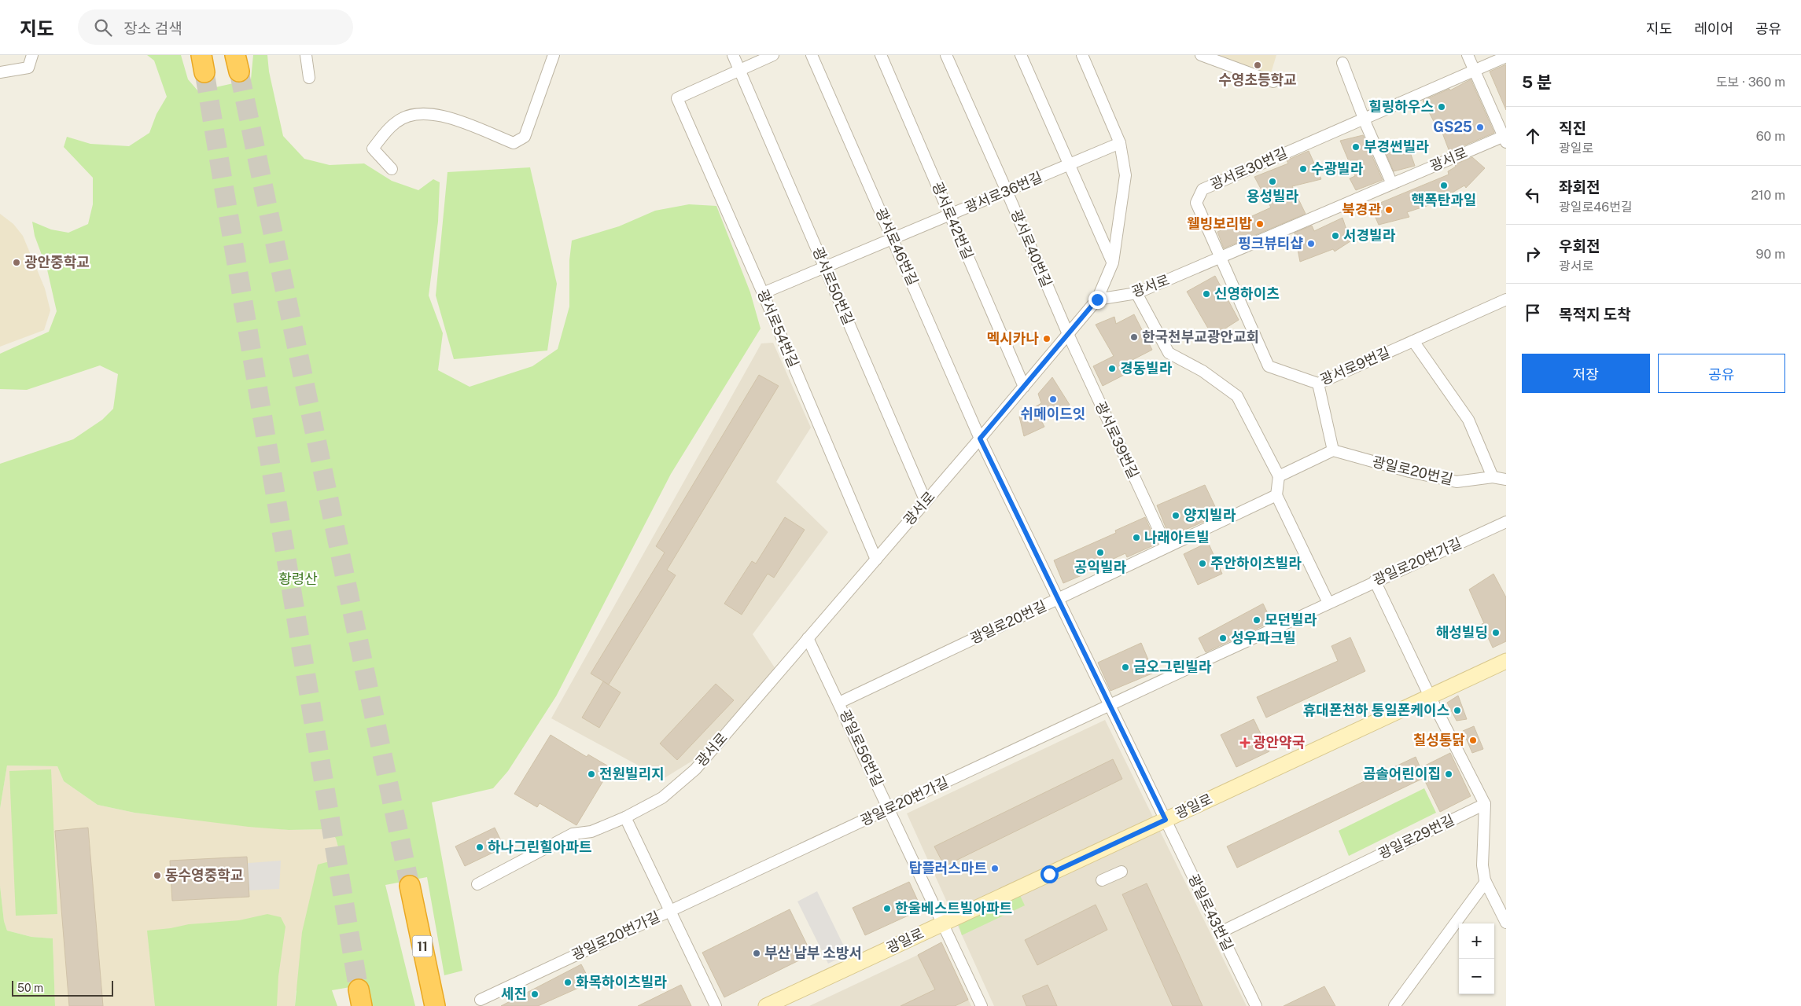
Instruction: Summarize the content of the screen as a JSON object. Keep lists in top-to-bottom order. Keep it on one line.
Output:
{"streets":{"highway":["11"],"street":["광서로","광서로30번길","광서로36번길","광서로42번길","광서로46번길","광서로40번길","광서로50번길","광서로54번길","광서로9번길","광서로39번길","광일로20번길","광일로20번가길","광일로56번길","광일로","광일로29번길","광일로43번길"]},"crossings":[["광서로","광서로30번길"],["광서로","광서로42번길"],["광서로","광서로46번길"],["광서로","광서로40번길"],["광서로","광서로50번길"],["광서로","광서로54번길"],["광서로","광서로9번길"],["광서로","광서로39번길"],["광서로","광일로56번길"],["광서로30번길","광서로9번길"],["광서로36번길","광서로42번길"],["광서로36번길","광서로46번길"],["광서로36번길","광서로40번길"],["광서로36번길","광서로50번길"],["광서로36번길","광서로54번길"],["광서로46번길","광일로20번길"],["광서로46번길","광일로43번길"],["광서로40번길","광서로39번길"],["광서로50번길","광서로54번길"],["광서로39번길","광일로20번길"],["광일로20번길","광일로56번길"],["광일로20번길","광일로43번길"],["광일로20번가길","광일로56번길"],["광일로20번가길","광일로43번길"],["광일로56번길","광일로"],["광일로","광일로43번길"],["광일로29번길","광일로43번길"]],"parks":["황령산"],"places":{"other":["수영초등학교","힐링하우스","GS25","부경썬빌라","수광빌라","용성빌라","핵폭탄과일","북경관","웰빙보리밥","서경빌라","핑크뷰티샵","광안중학교","신영하이츠","한국천부교광안교회","멕시카나","경동빌라","쉬메이드잇","양지빌라","나래아트빌","공익빌라","주안하이츠빌라","모던빌라","해성빌딩","성우파크빌","금오그린빌라","휴대폰천하 통일폰케이스","칠성통닭","전원빌리지","곰솔어린이집","하나그린힐아파트","탑플러스마트","동수영중학교","한울베스트빌아파트","부산 남부 소방서","화목하이츠빌라","세진"],"health":["광안약국"]},"scale_bar":"50 m","page":{"header":"지도","search":"장소 검색","nav":["지도","레이어","공유"],"heading":["5 분","도보 · 360 m"],"list":[["직진","광일로","60 m"],["좌회전","광일로46번길","210 m"],["우회전","광서로","90 m"],"목적지 도착"],"buttons":["저장","공유"],"map_buttons":["+","−"],"scale":"50 m"}}
